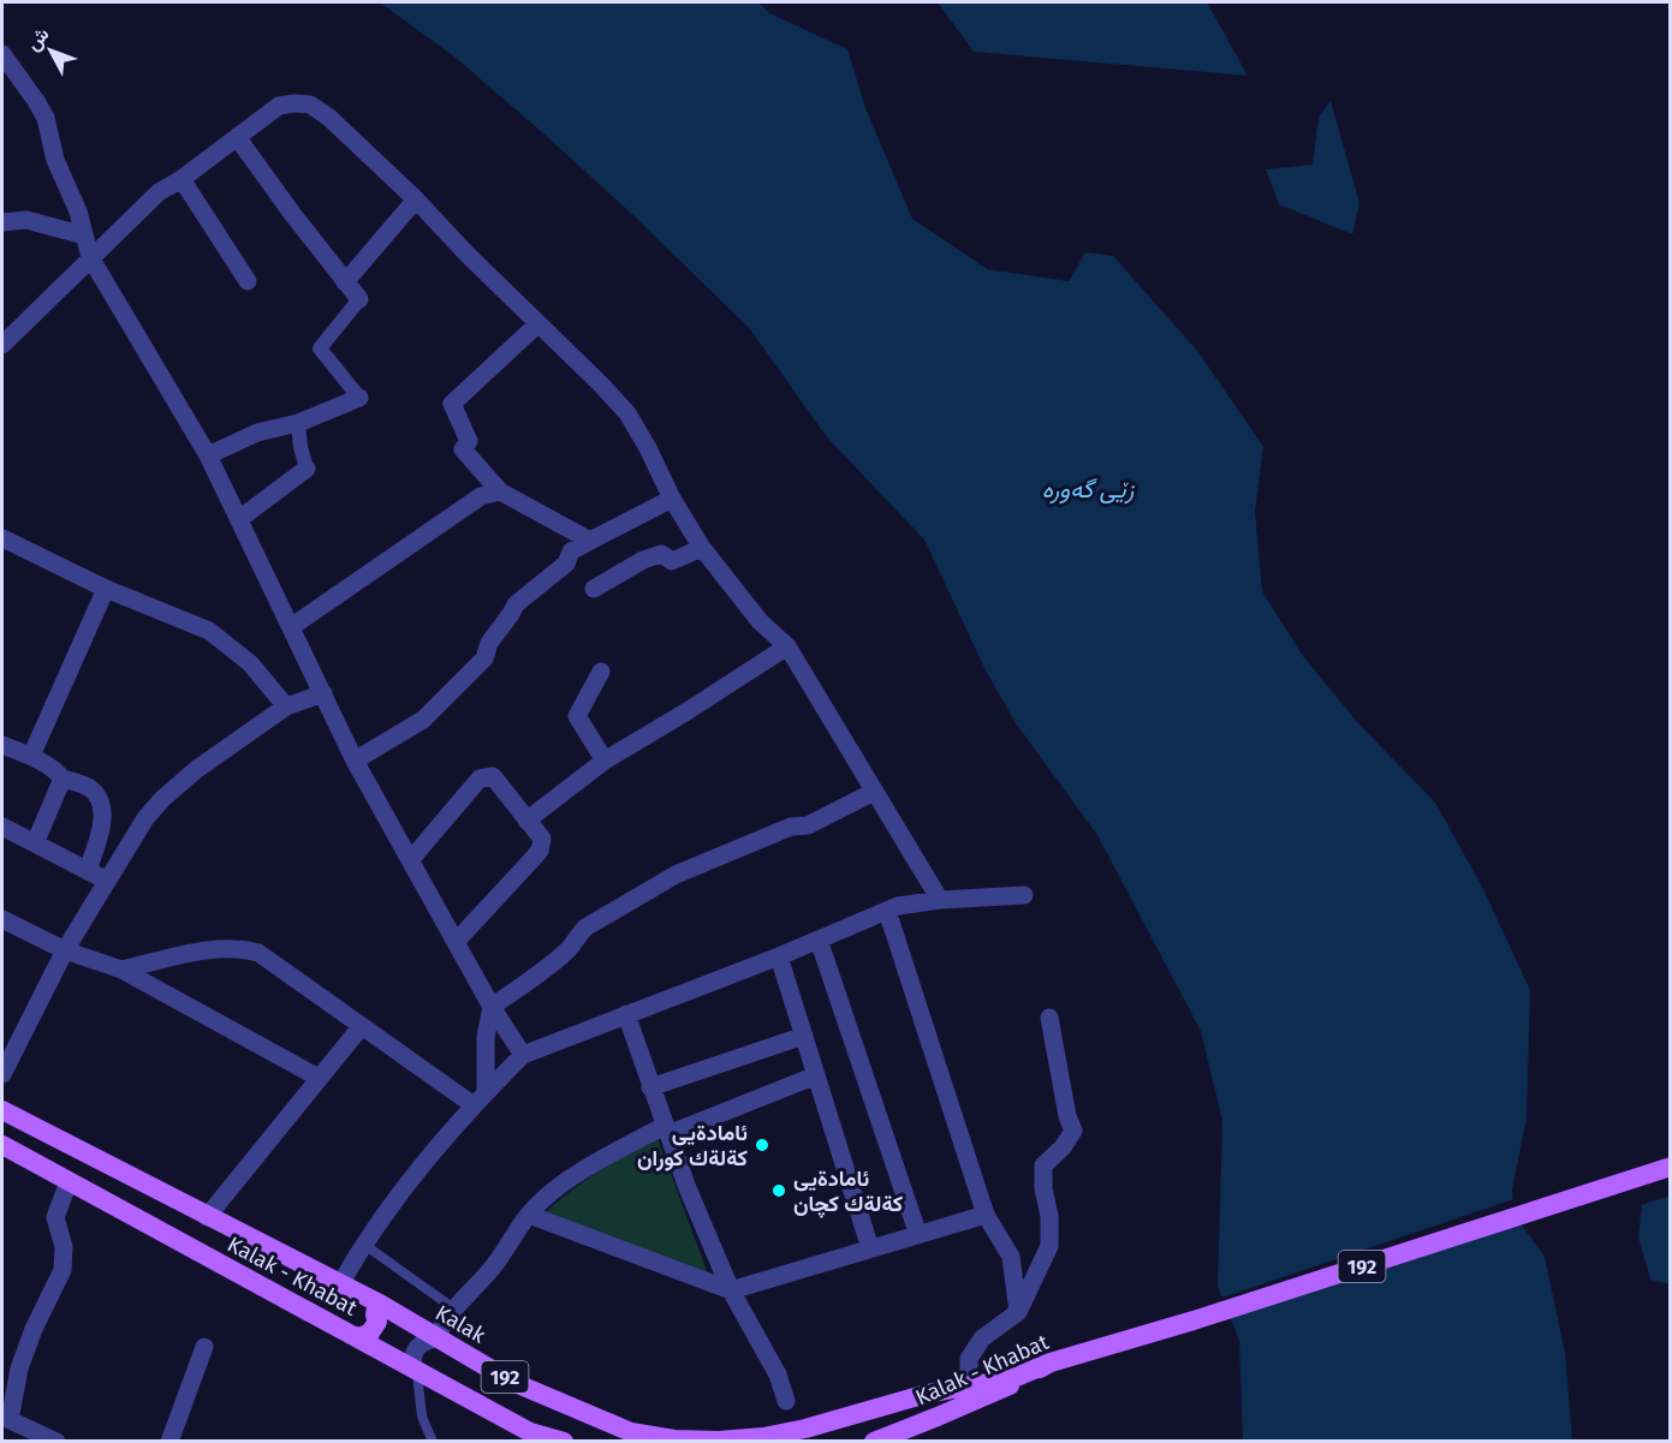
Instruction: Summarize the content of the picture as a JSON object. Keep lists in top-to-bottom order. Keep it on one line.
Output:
{"streets":{"main road":["192","Kalak - Khabat","Kalak"]},"crossings":[["Kalak - Khabat","Kalak"]],"water":["زێی گەورە"],"places":["ئامادةيى كةلةك كوران","ئامادةيى كةلةك كچان"],"north":"top left"}
